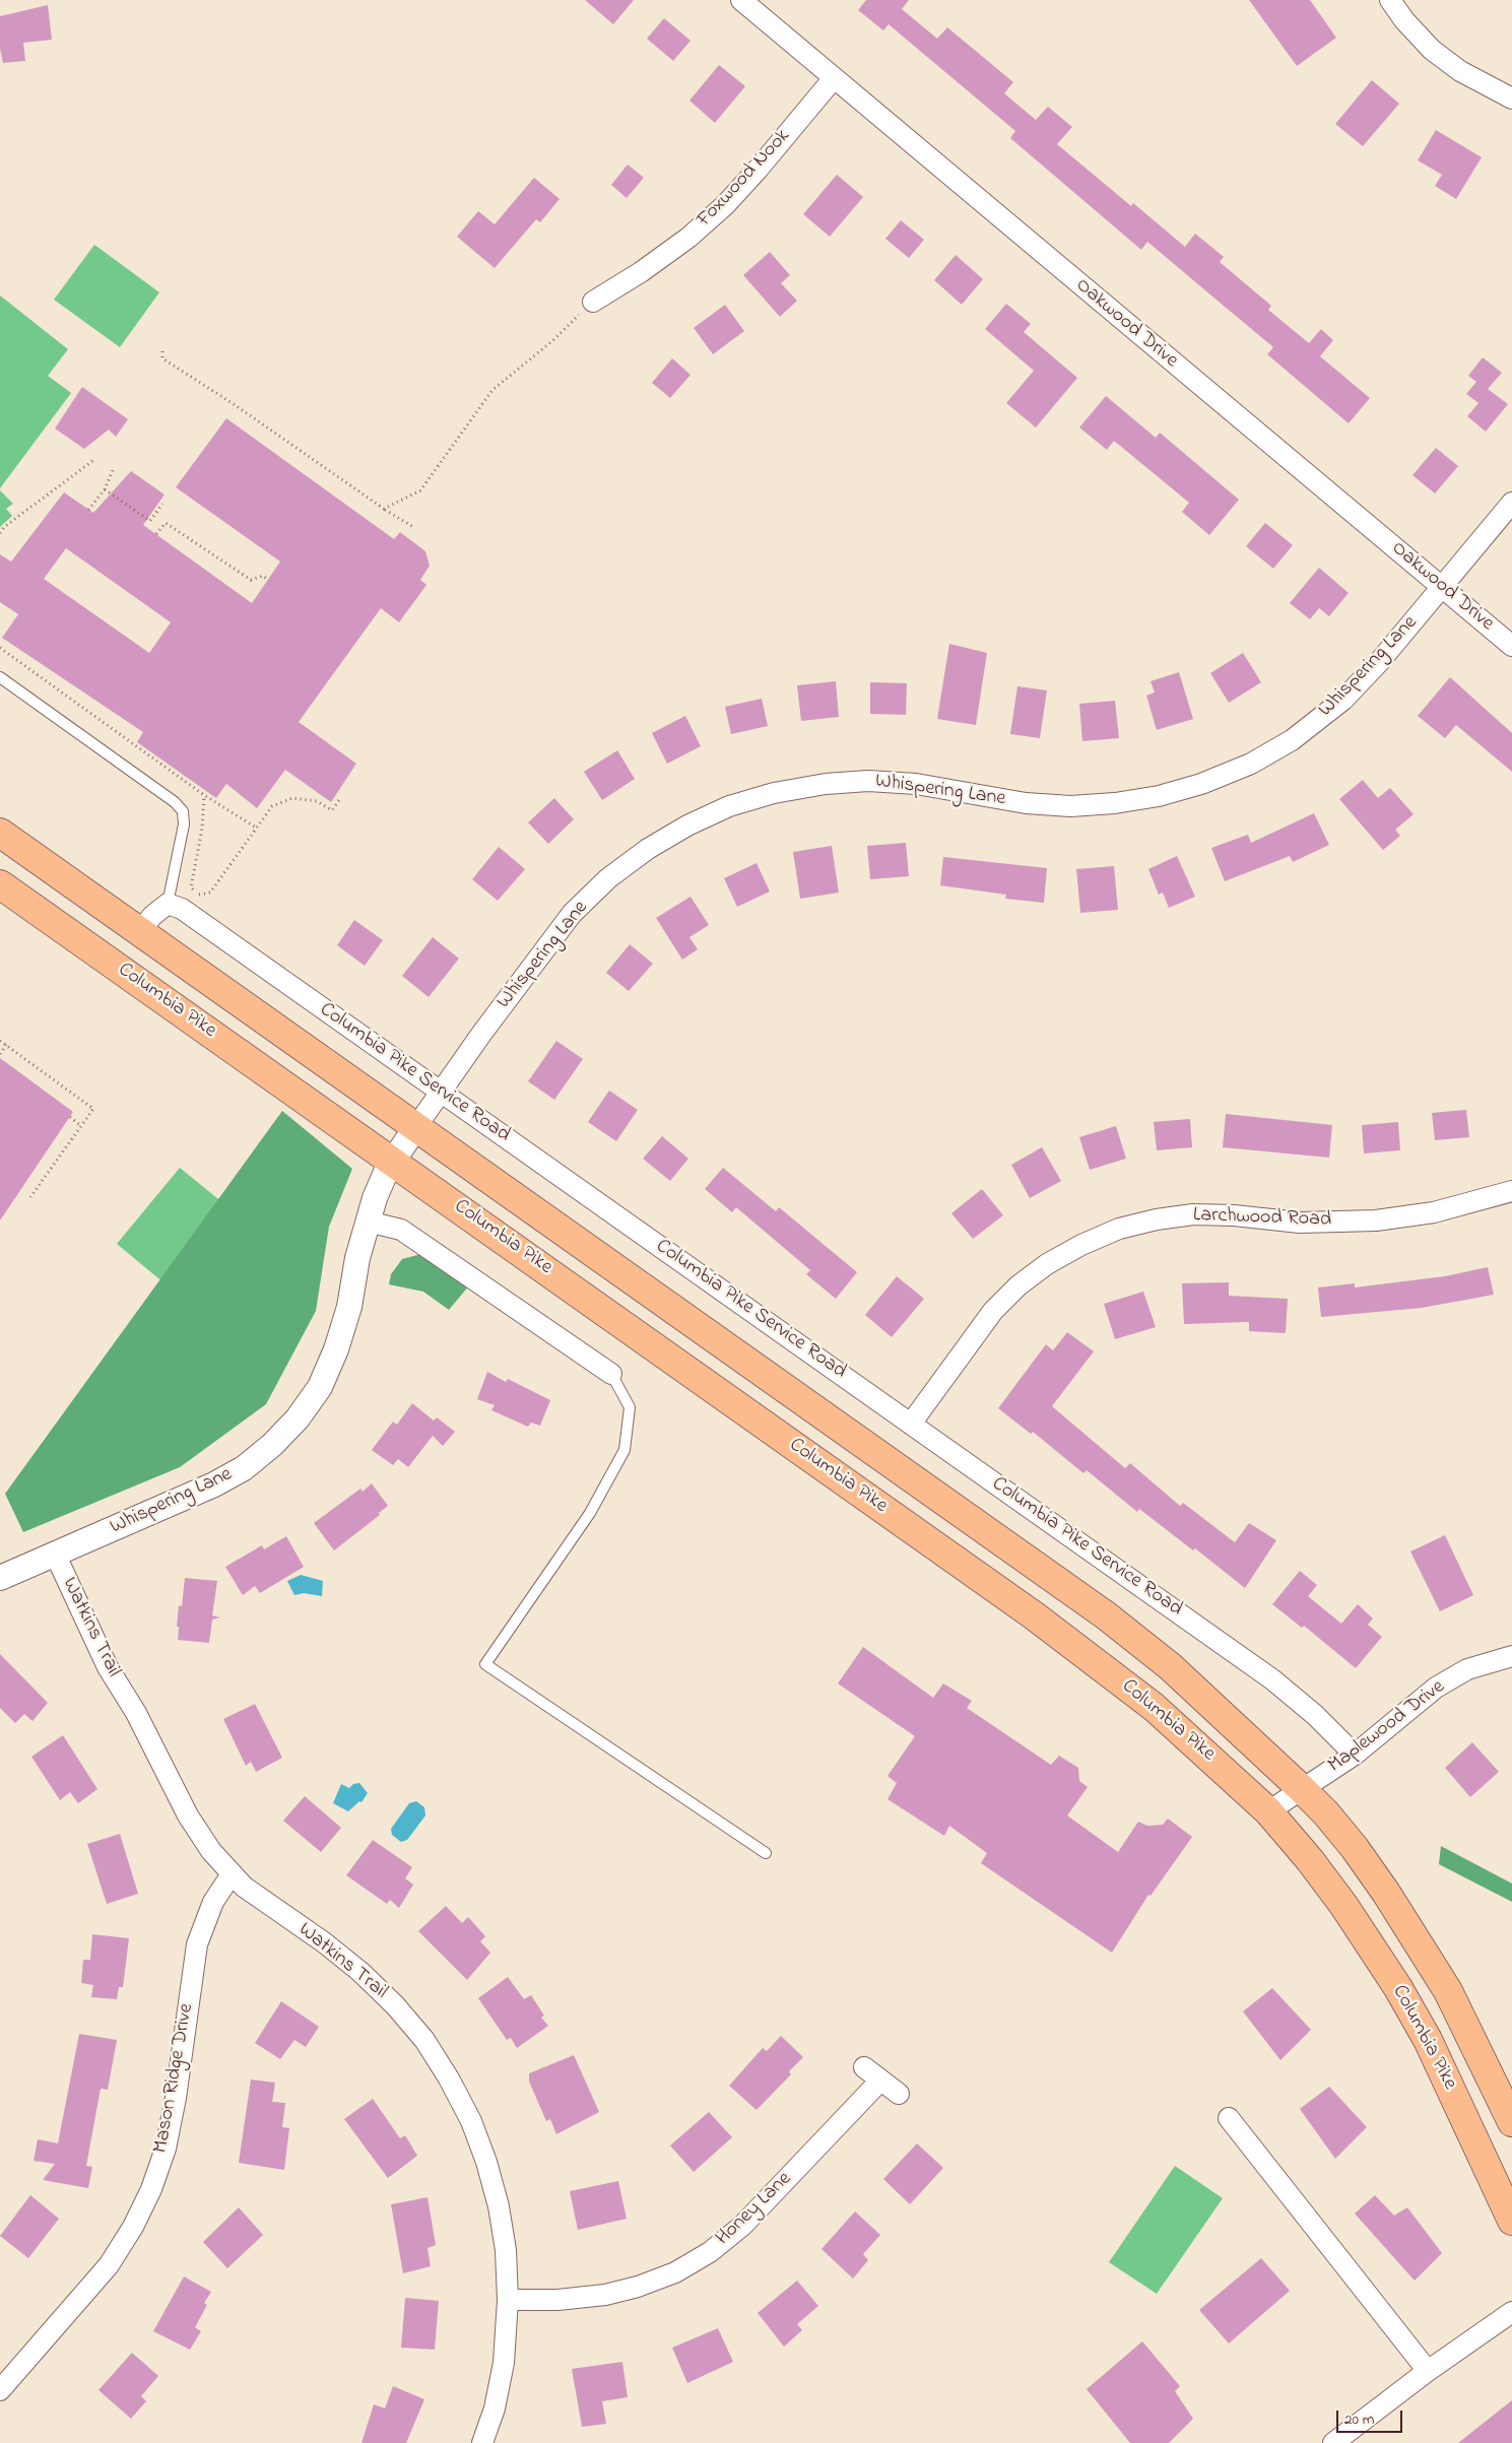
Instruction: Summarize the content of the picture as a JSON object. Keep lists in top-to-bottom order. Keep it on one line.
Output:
{"streets":{"main road":["Columbia Pike"],"street":["Foxwood Nook","Oakwood Drive","Whispering Lane","Columbia Pike Service Road","Larchwood Road","Watkins Trail","Maplewood Drive","Mason Ridge Drive","Honey Lane"]},"crossings":[["Foxwood Nook","Oakwood Drive"],["Oakwood Drive","Whispering Lane"],["Whispering Lane","Columbia Pike"],["Whispering Lane","Columbia Pike Service Road"],["Whispering Lane","Watkins Trail"],["Columbia Pike","Maplewood Drive"],["Columbia Pike Service Road","Larchwood Road"],["Columbia Pike Service Road","Maplewood Drive"],["Watkins Trail","Mason Ridge Drive"],["Watkins Trail","Honey Lane"]],"scale_bar":"20 m"}
